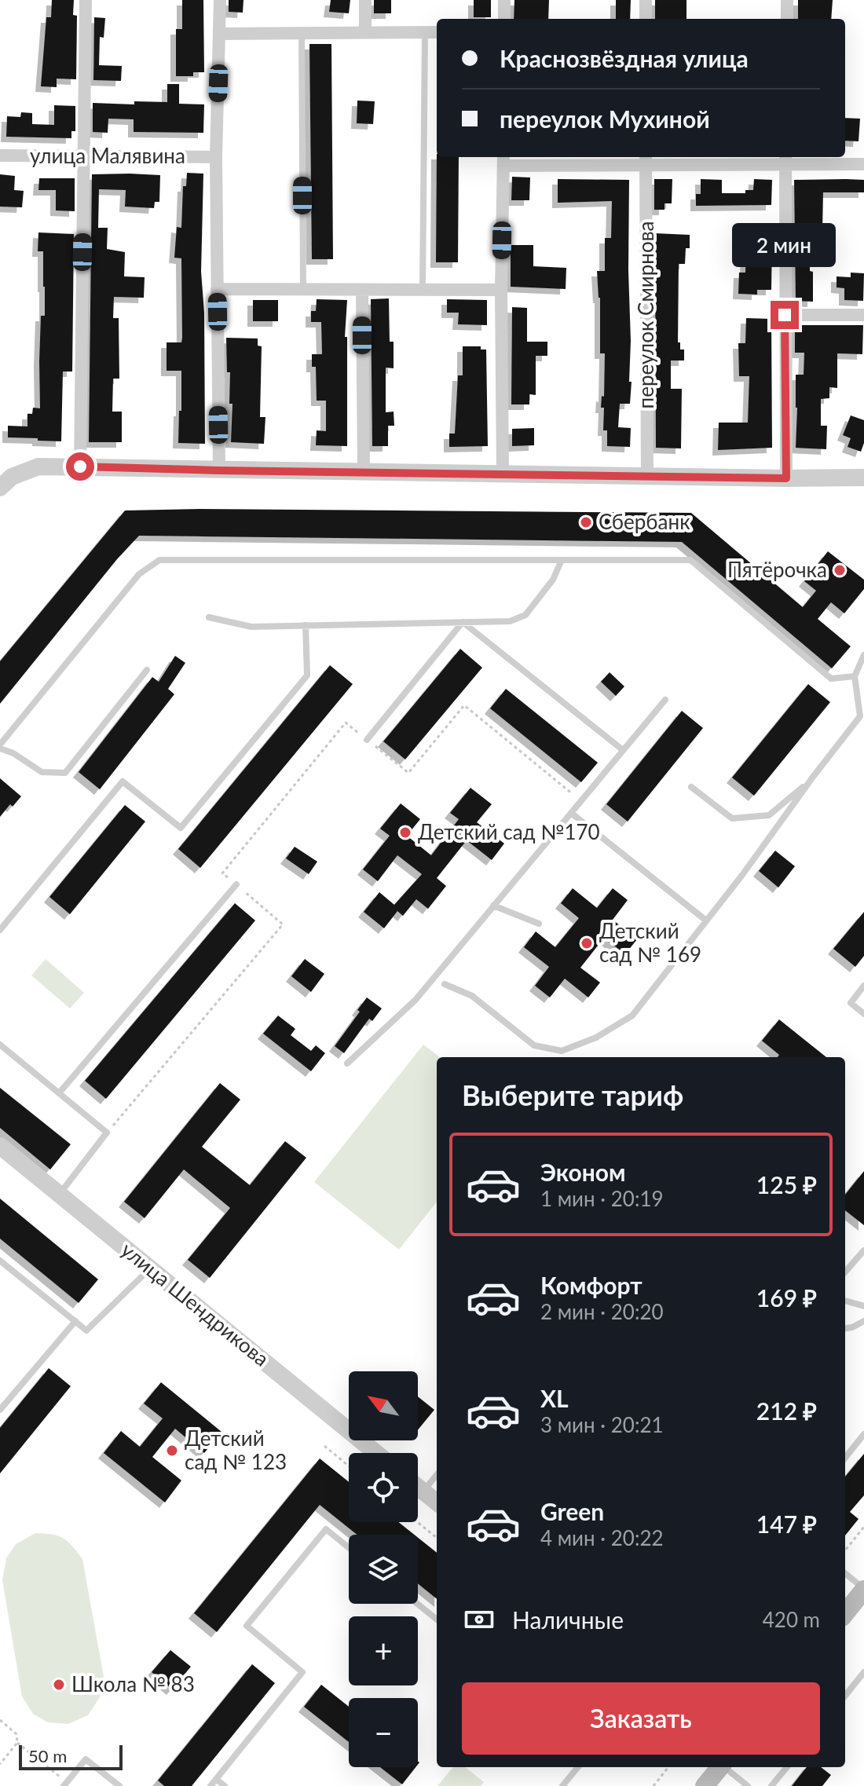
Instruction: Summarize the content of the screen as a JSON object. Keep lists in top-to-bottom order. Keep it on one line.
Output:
{"streets":{"street":["улица Малявина","переулок Смирнова","улица Шендрикова"]},"places":["Сбербанк","Пятёрочка","Детский сад №170","Детский сад № 169","Детский сад № 123","Школа № 83"],"scale_bar":"50 m","north":"top left","page":{"banner":["Краснозвёздная улица","переулок Мухиной"],"bubble":"2 мин","heading":"Выберите тариф","list":[{"name":"Эконом","note":"1 мин · 20:19","value":"125 ₽"},{"name":"Комфорт","note":"2 мин · 20:20","value":"169 ₽"},{"name":"XL","note":"3 мин · 20:21","value":"212 ₽"},{"name":"Green","note":"4 мин · 20:22","value":"147 ₽"}],"map_buttons":["+","−"],"pay":["Наличные","420 m"],"buttons":"Заказать","scale":"50 m"}}
